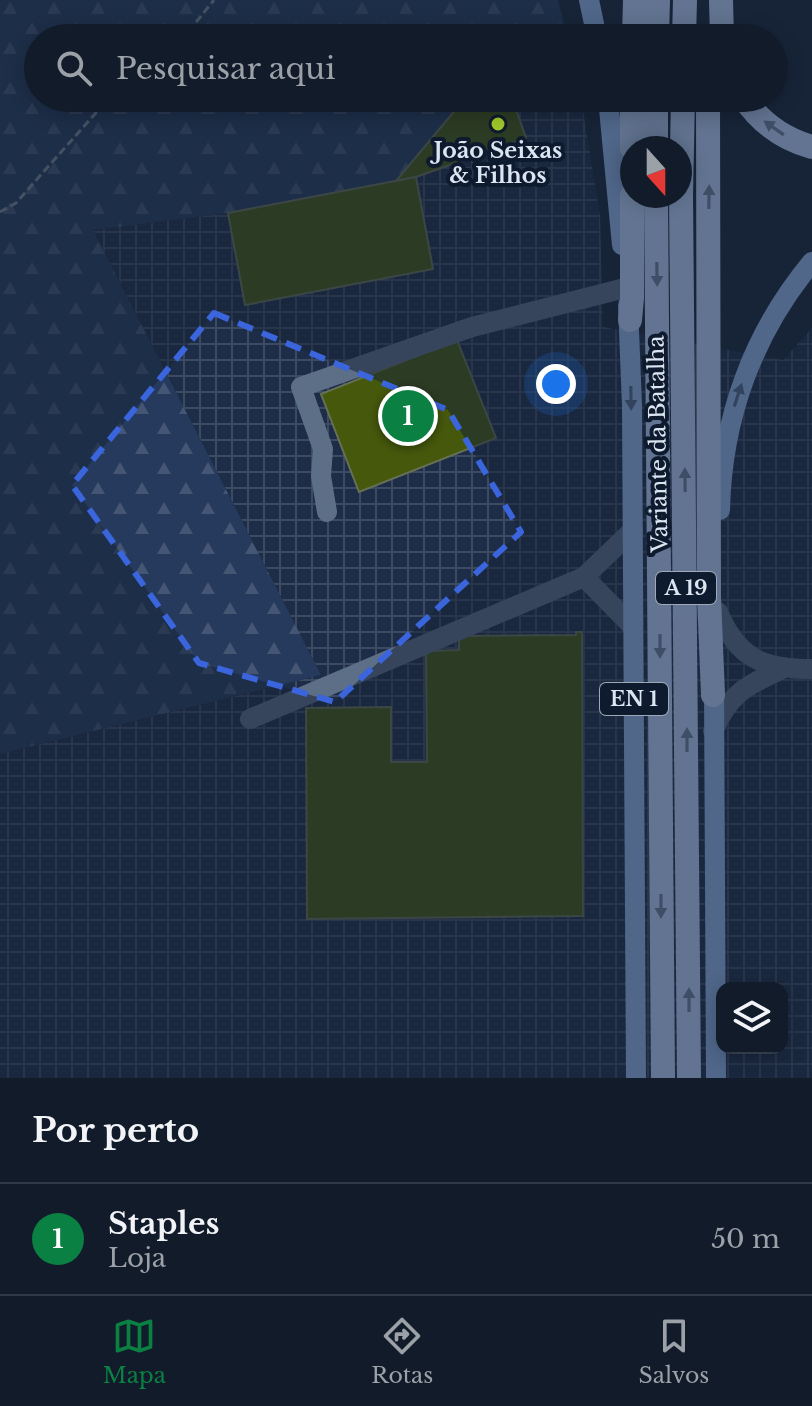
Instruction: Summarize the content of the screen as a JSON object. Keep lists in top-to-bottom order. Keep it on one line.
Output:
{"streets":{"highway":["Variante da Batalha","A 19"],"main road":["EN 1"]},"places":["João Seixas & Filhos"],"north":"bottom","page":{"search":"Pesquisar aqui","pins":"1","heading":"Por perto","list":[{"mark":"1","name":"Staples","note":"Loja","value":"50 m"}],"nav":["Mapa","Rotas","Salvos"]}}
